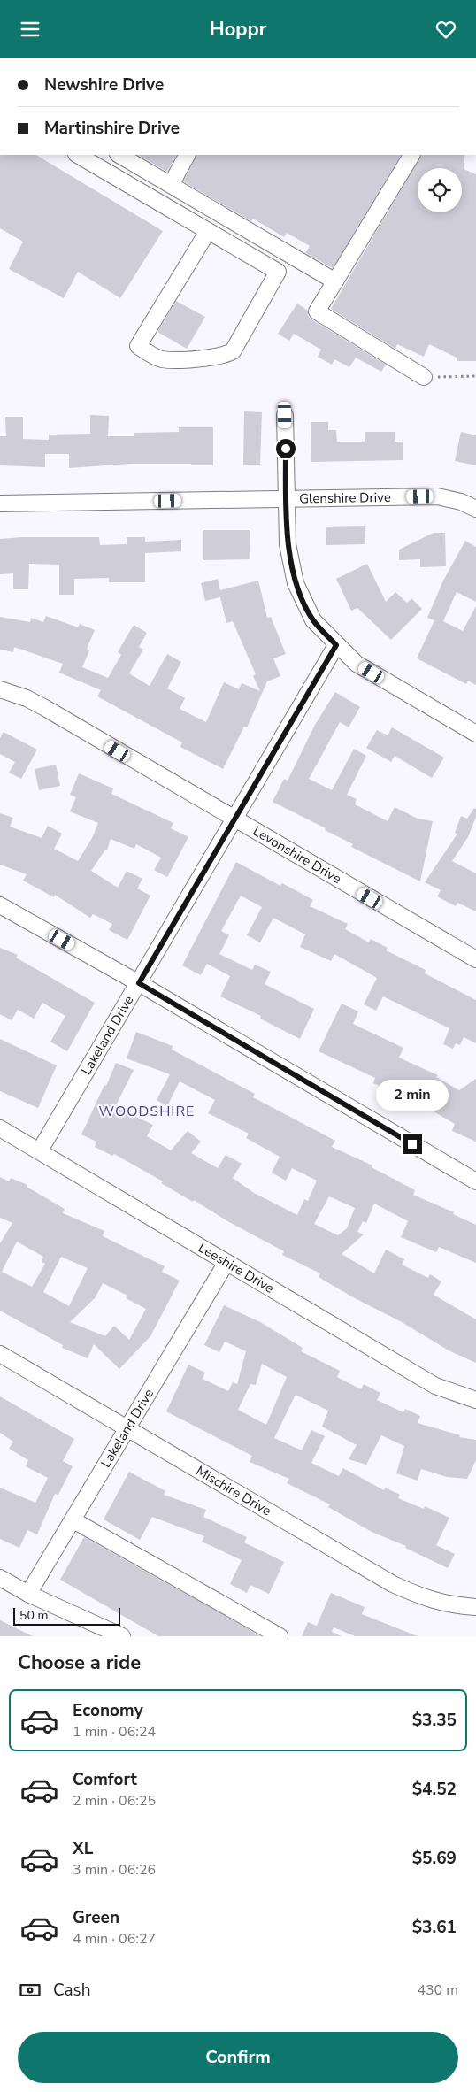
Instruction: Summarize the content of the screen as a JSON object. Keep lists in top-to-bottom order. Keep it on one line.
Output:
{"streets":{"street":["Glenshire Drive","Levonshire Drive","Lakeland Drive","Leeshire Drive","Mischire Drive"]},"crossings":[["Levonshire Drive","Lakeland Drive"],["Lakeland Drive","Leeshire Drive"],["Lakeland Drive","Mischire Drive"]],"districts":["WOODSHIRE"],"scale_bar":"50 m","page":{"header":"Hoppr","banner":["Newshire Drive","Martinshire Drive"],"bubble":"2 min","scale":"50 m","heading":"Choose a ride","list":[{"name":"Economy","note":"1 min · 06:24","value":"$3.35"},{"name":"Comfort","note":"2 min · 06:25","value":"$4.52"},{"name":"XL","note":"3 min · 06:26","value":"$5.69"},{"name":"Green","note":"4 min · 06:27","value":"$3.61"}],"pay":["Cash","430 m"],"buttons":"Confirm"}}
